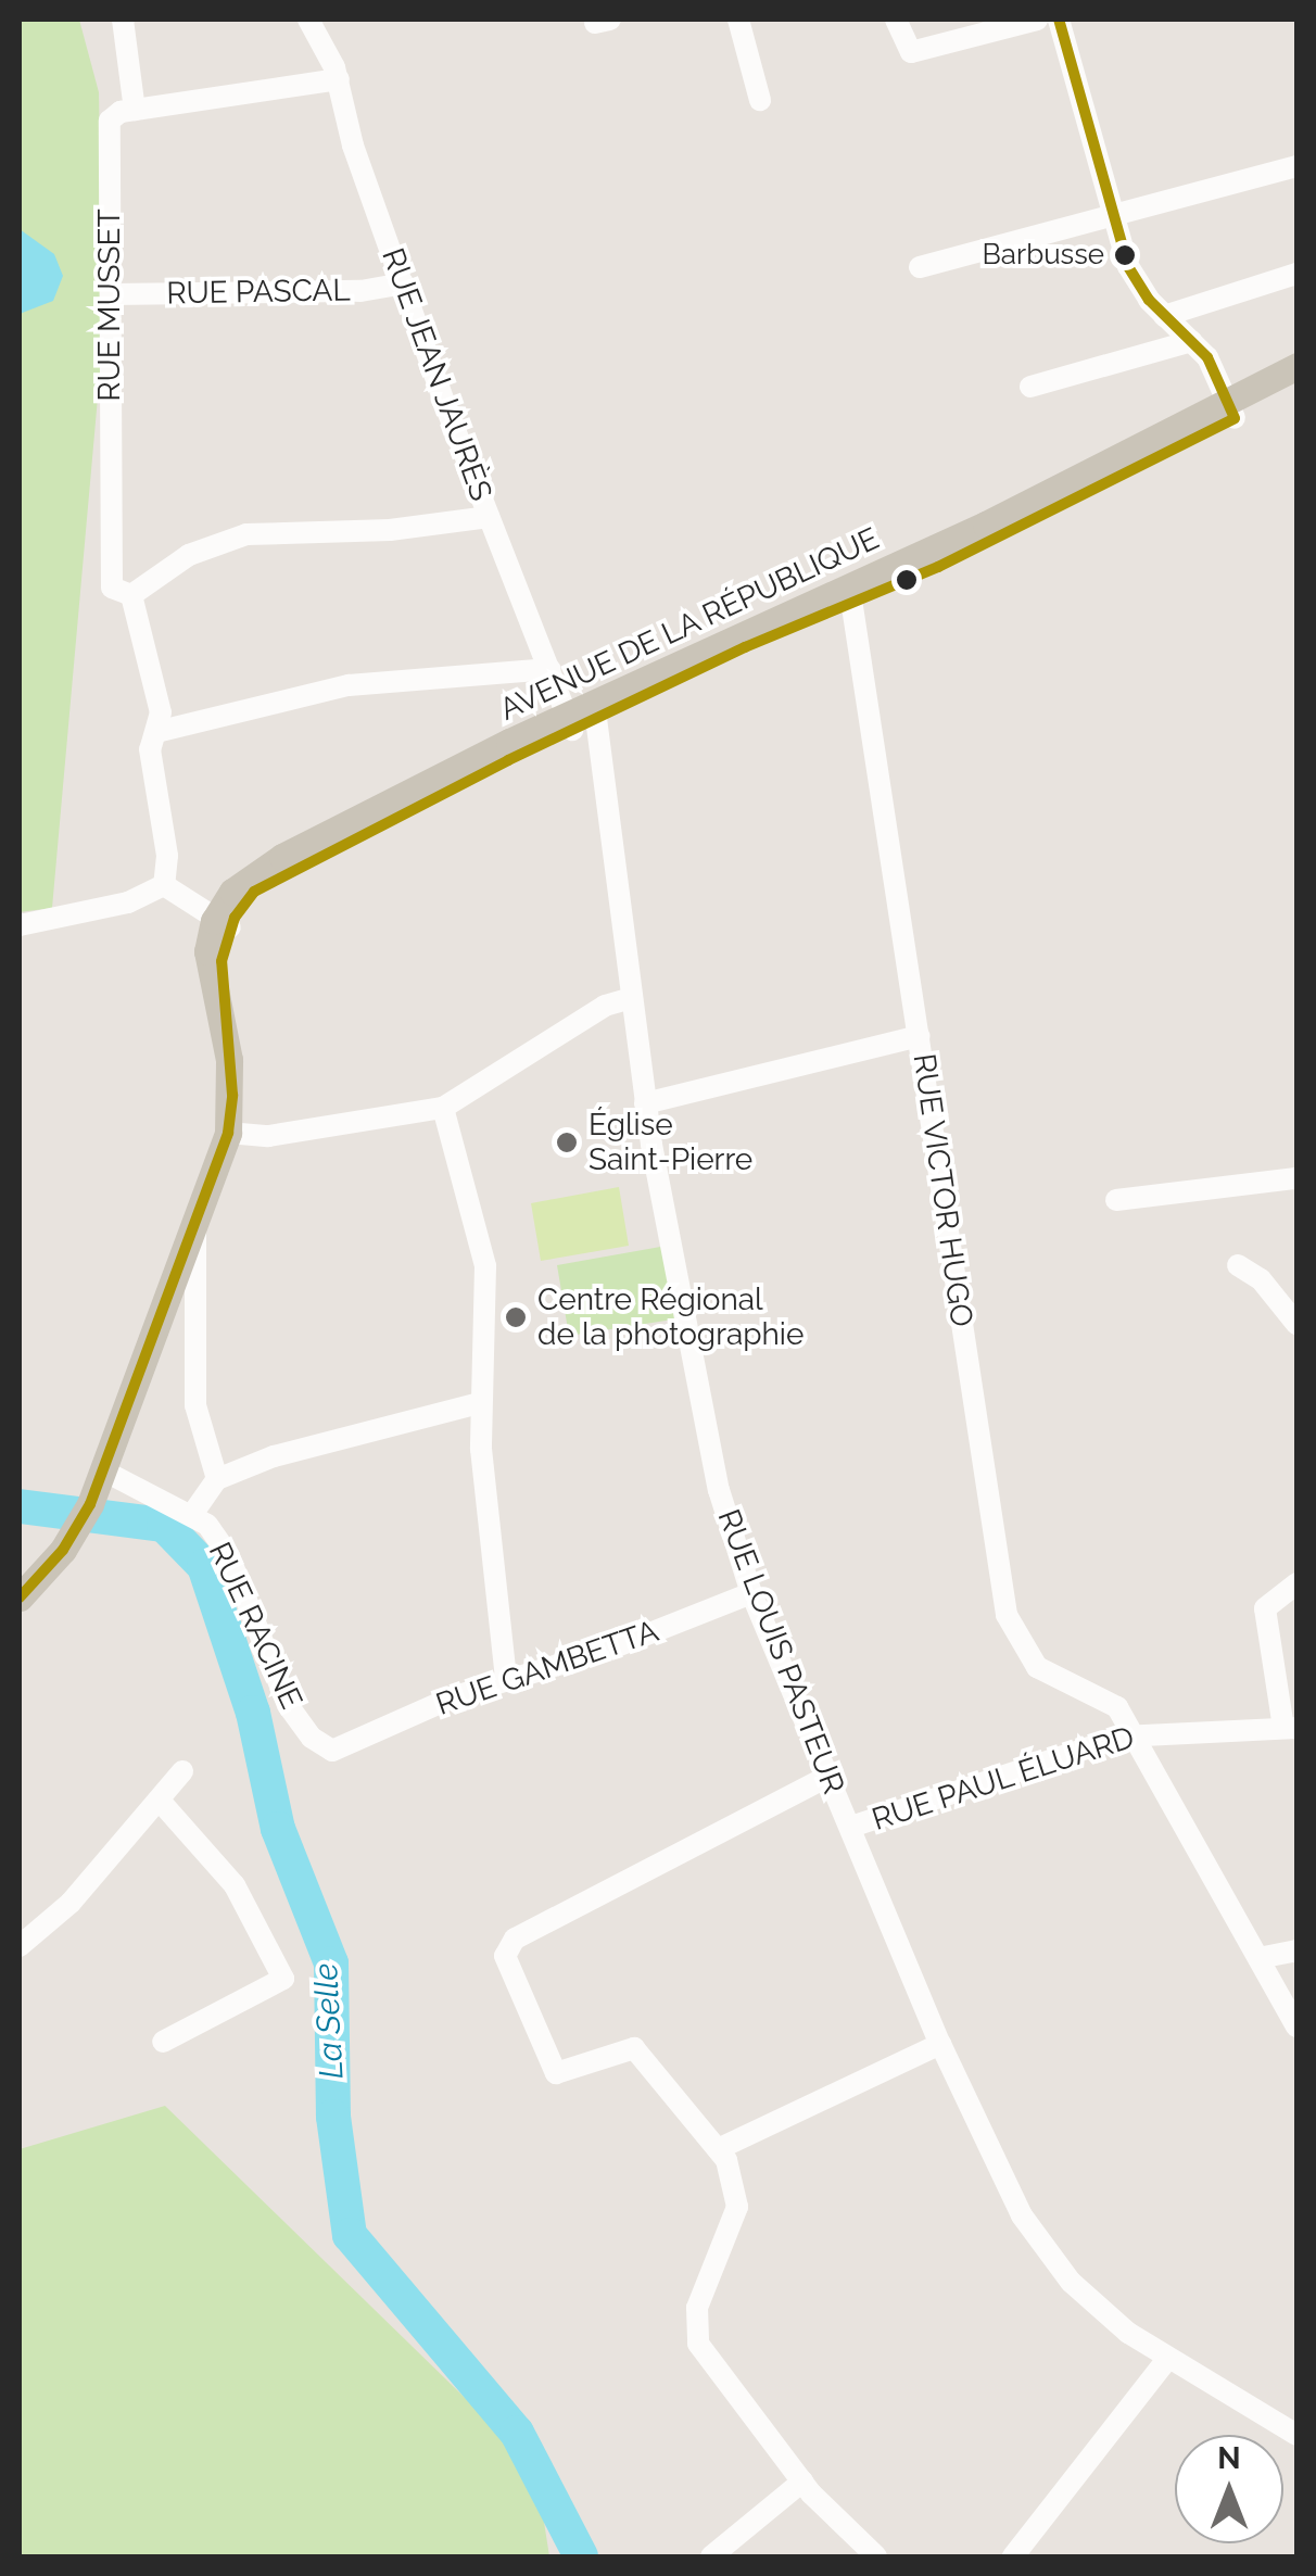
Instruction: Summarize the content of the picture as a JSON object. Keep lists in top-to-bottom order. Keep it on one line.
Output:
{"streets":{"main road":["AVENUE DE LA RÉPUBLIQUE"],"street":["RUE PASCAL","RUE MUSSET","RUE JEAN JAURÈS","RUE VICTOR HUGO","RUE RACINE","RUE LOUIS PASTEUR","RUE GAMBETTA","RUE PAUL ÉLUARD"]},"crossings":[["RUE PASCAL","RUE MUSSET"],["RUE PASCAL","RUE JEAN JAURÈS"],["RUE JEAN JAURÈS","AVENUE DE LA RÉPUBLIQUE"],["RUE JEAN JAURÈS","RUE LOUIS PASTEUR"],["AVENUE DE LA RÉPUBLIQUE","RUE VICTOR HUGO"],["AVENUE DE LA RÉPUBLIQUE","RUE LOUIS PASTEUR"],["RUE VICTOR HUGO","RUE PAUL ÉLUARD"],["RUE RACINE","RUE GAMBETTA"],["RUE LOUIS PASTEUR","RUE GAMBETTA"],["RUE LOUIS PASTEUR","RUE PAUL ÉLUARD"]],"water":["La Selle"],"places":["Barbusse","Église Saint-Pierre","Centre Régional de la photographie"],"north":"top"}
